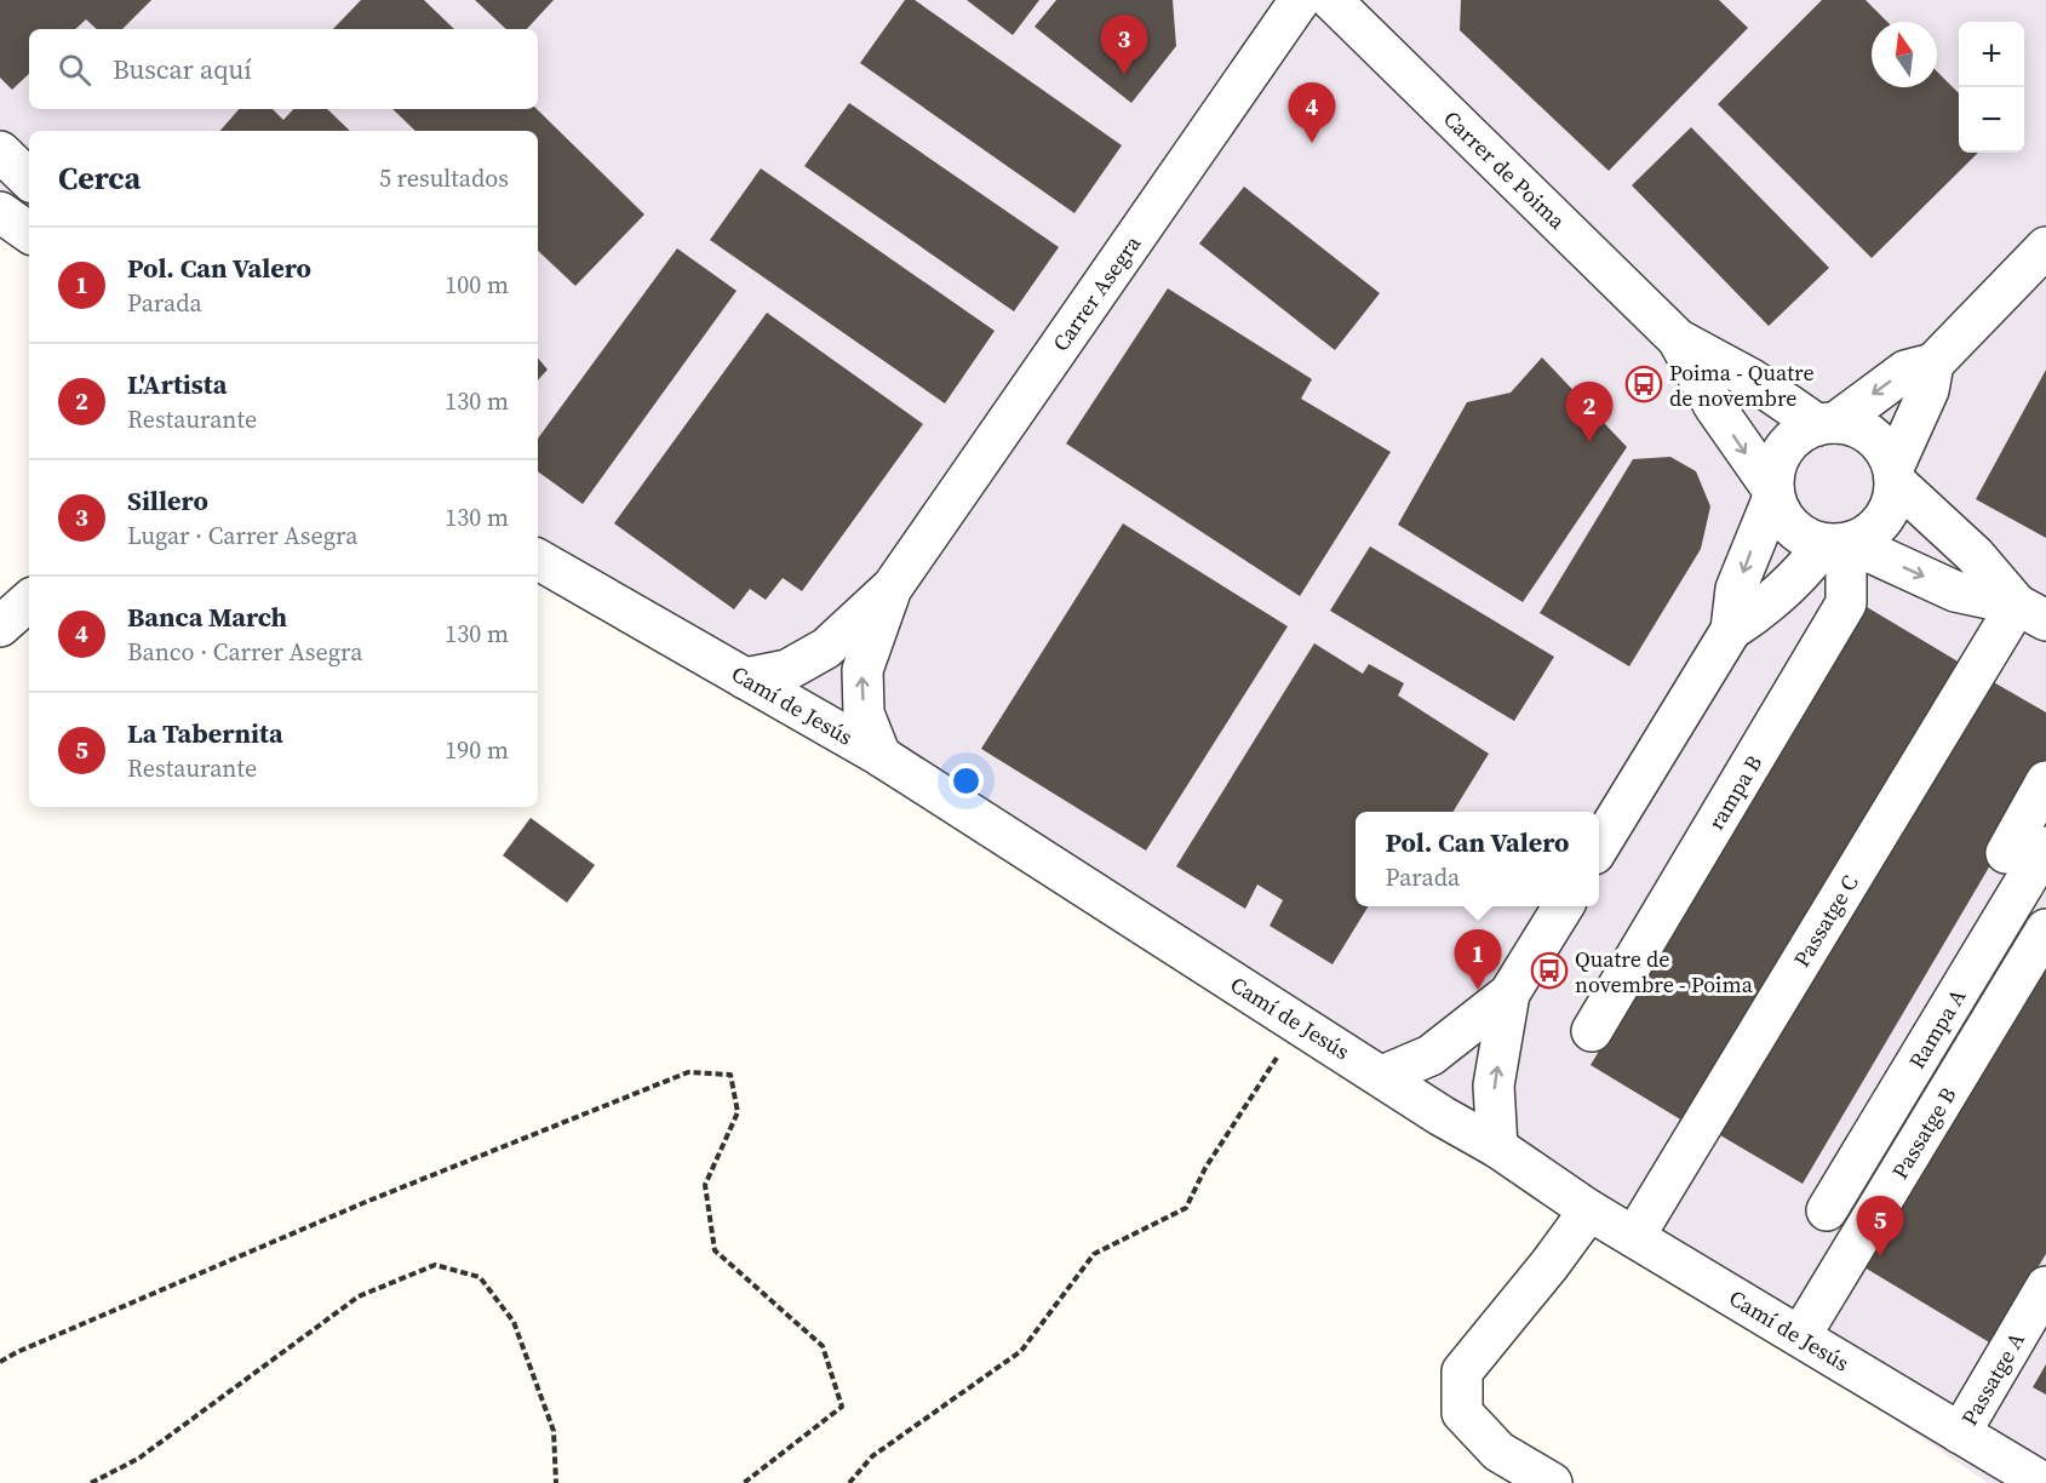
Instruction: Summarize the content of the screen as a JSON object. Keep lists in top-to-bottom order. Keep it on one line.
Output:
{"streets":{"street":["Carrer de Poima","Carrer Asegra","Camí de Jesús","rampa B","Passatge C","Rampa A","Passatge B","Passatge A"]},"crossings":[["Carrer de Poima","rampa B"],["Camí de Jesús","Passatge C"],["Camí de Jesús","Passatge B"],["Camí de Jesús","Passatge A"]],"places":{"bus stop":["Poima - Quatre de novembre","Quatre de novembre - Poima"]},"north":"top","page":{"pins":["3","4","2","1","5"],"map_buttons":["+","−"],"search":"Buscar aquí","heading":["Cerca","5 resultados"],"list":[{"mark":"1","name":"Pol. Can Valero","note":"Parada","value":"100 m"},{"mark":"2","name":"L'Artista","note":"Restaurante","value":"130 m"},{"mark":"3","name":"Sillero","note":"Lugar · Carrer Asegra","value":"130 m"},{"mark":"4","name":"Banca March","note":"Banco · Carrer Asegra","value":"130 m"},{"mark":"5","name":"La Tabernita","note":"Restaurante","value":"190 m"}],"popup":["Pol. Can Valero","Parada"]}}
